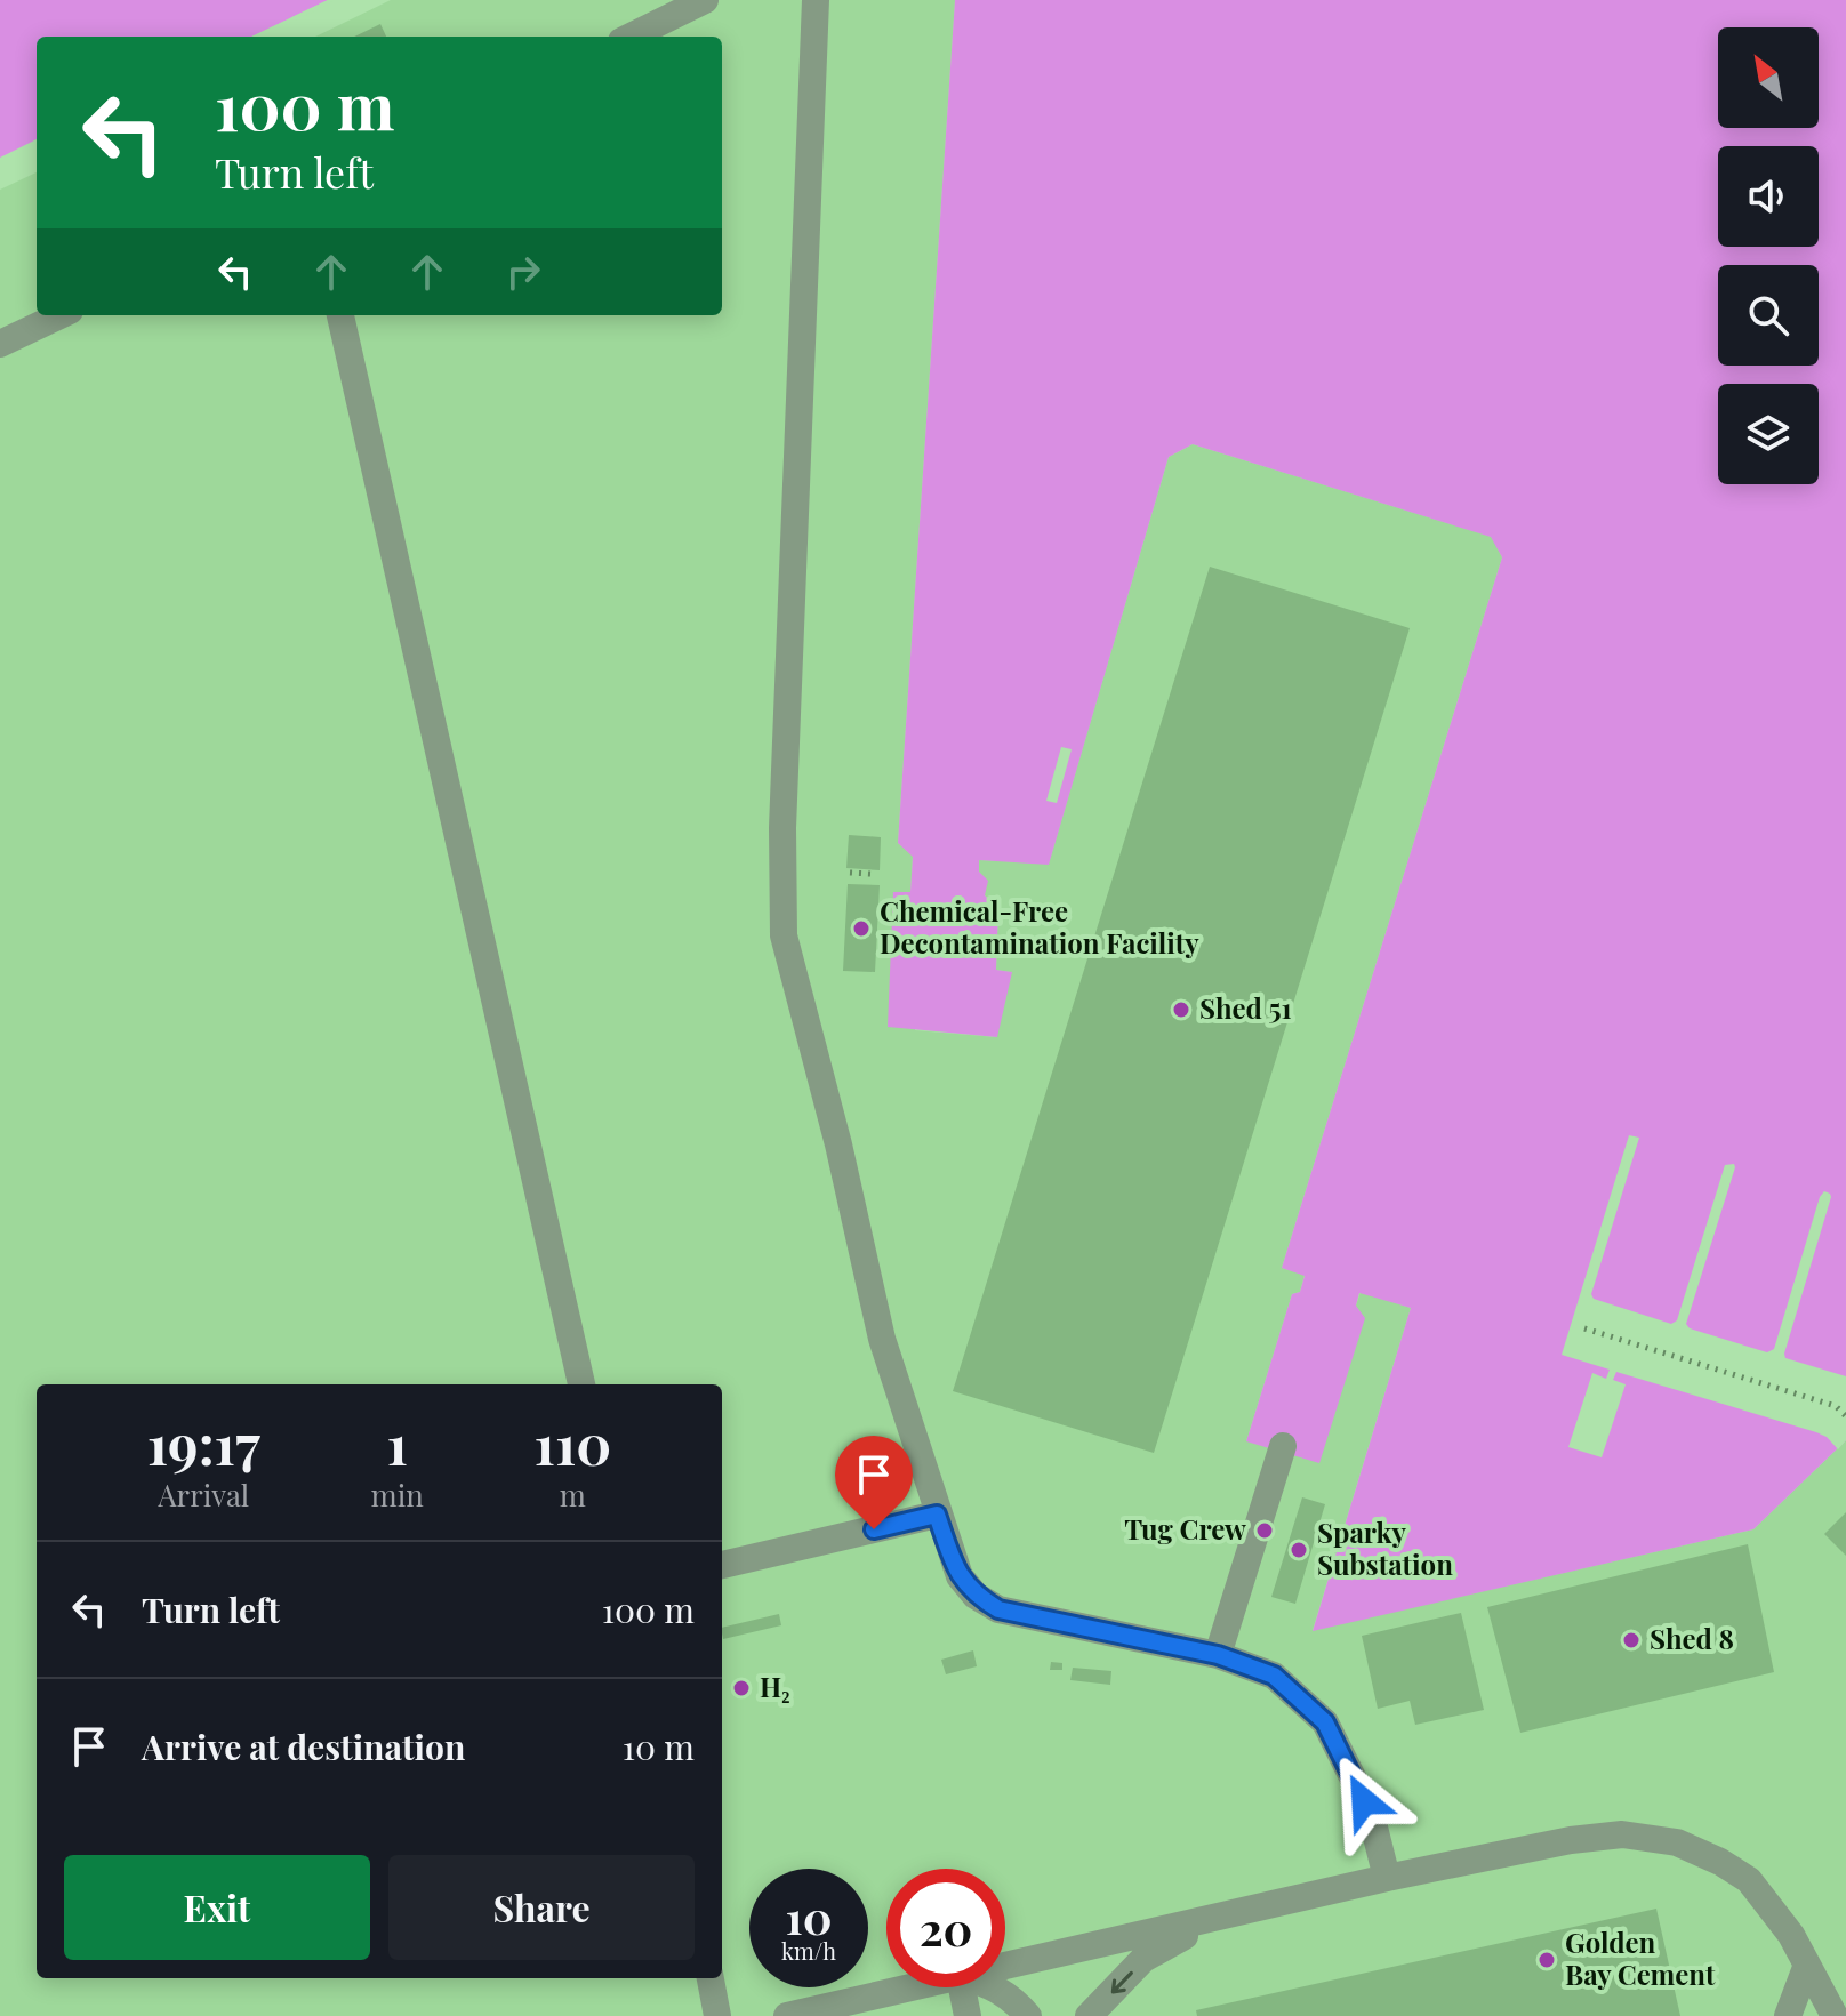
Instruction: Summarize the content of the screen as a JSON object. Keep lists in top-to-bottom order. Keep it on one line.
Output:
{"places":["Chemical-Free Decontamination Facility","Shed 51","Tug Crew","Sparky Substation","Shed 8","H₂","Golden Bay Cement"],"north":"top left","page":{"turn":["100 m","Turn left"],"eta":["19:17","Arrival","1","min","110","m"],"list":[{"name":"Turn left","value":"100 m"},{"name":"Arrive at destination","value":"10 m"}],"buttons":["Exit","Share"],"speed":"10 km/h","limit":"20"}}
